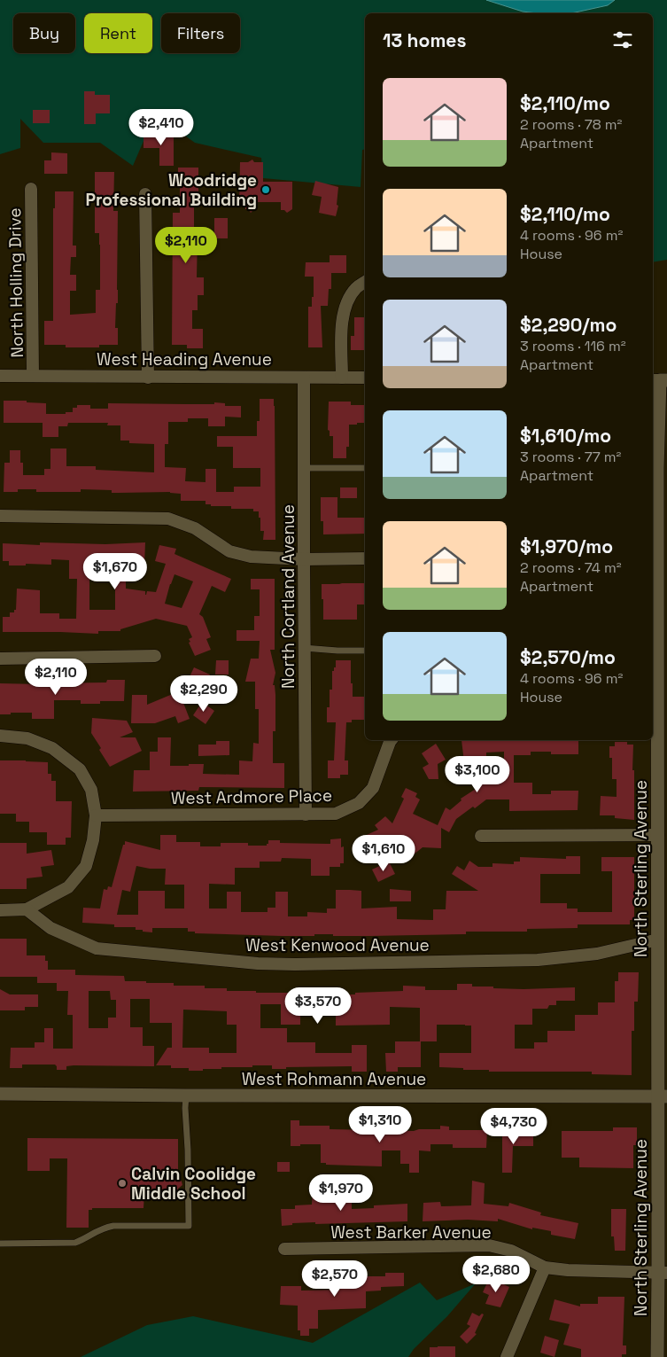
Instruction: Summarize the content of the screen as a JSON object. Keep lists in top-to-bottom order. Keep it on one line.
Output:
{"streets":{"street":["North Holling Drive","West Heading Avenue","North Cortland Avenue","West Ardmore Place","North Sterling Avenue","West Kenwood Avenue","West Rohmann Avenue","West Barker Avenue"]},"crossings":[["North Holling Drive","West Heading Avenue"],["West Heading Avenue","North Cortland Avenue"],["North Cortland Avenue","West Ardmore Place"],["North Sterling Avenue","West Kenwood Avenue"],["North Sterling Avenue","West Rohmann Avenue"],["North Sterling Avenue","West Barker Avenue"]],"places":["Woodridge Professional Building","Calvin Coolidge Middle School"],"page":{"chip":["Buy","Rent","Filters"],"heading":"13 homes","list":[{"name":"$2,110/mo","note":"2 rooms · 78 m² · Apartment"},{"name":"$2,110/mo","note":"4 rooms · 96 m² · House"},{"name":"$2,290/mo","note":"3 rooms · 116 m² · Apartment"},{"name":"$1,610/mo","note":"3 rooms · 77 m² · Apartment"},{"name":"$1,970/mo","note":"2 rooms · 74 m² · Apartment"},{"name":"$2,570/mo","note":"4 rooms · 96 m² · House"}],"price":["$2,410","$2,110","$1,670","$2,110","$2,290","$3,100","$1,610","$3,570","$1,310","$4,730","$1,970","$2,680","$2,570"]}}
